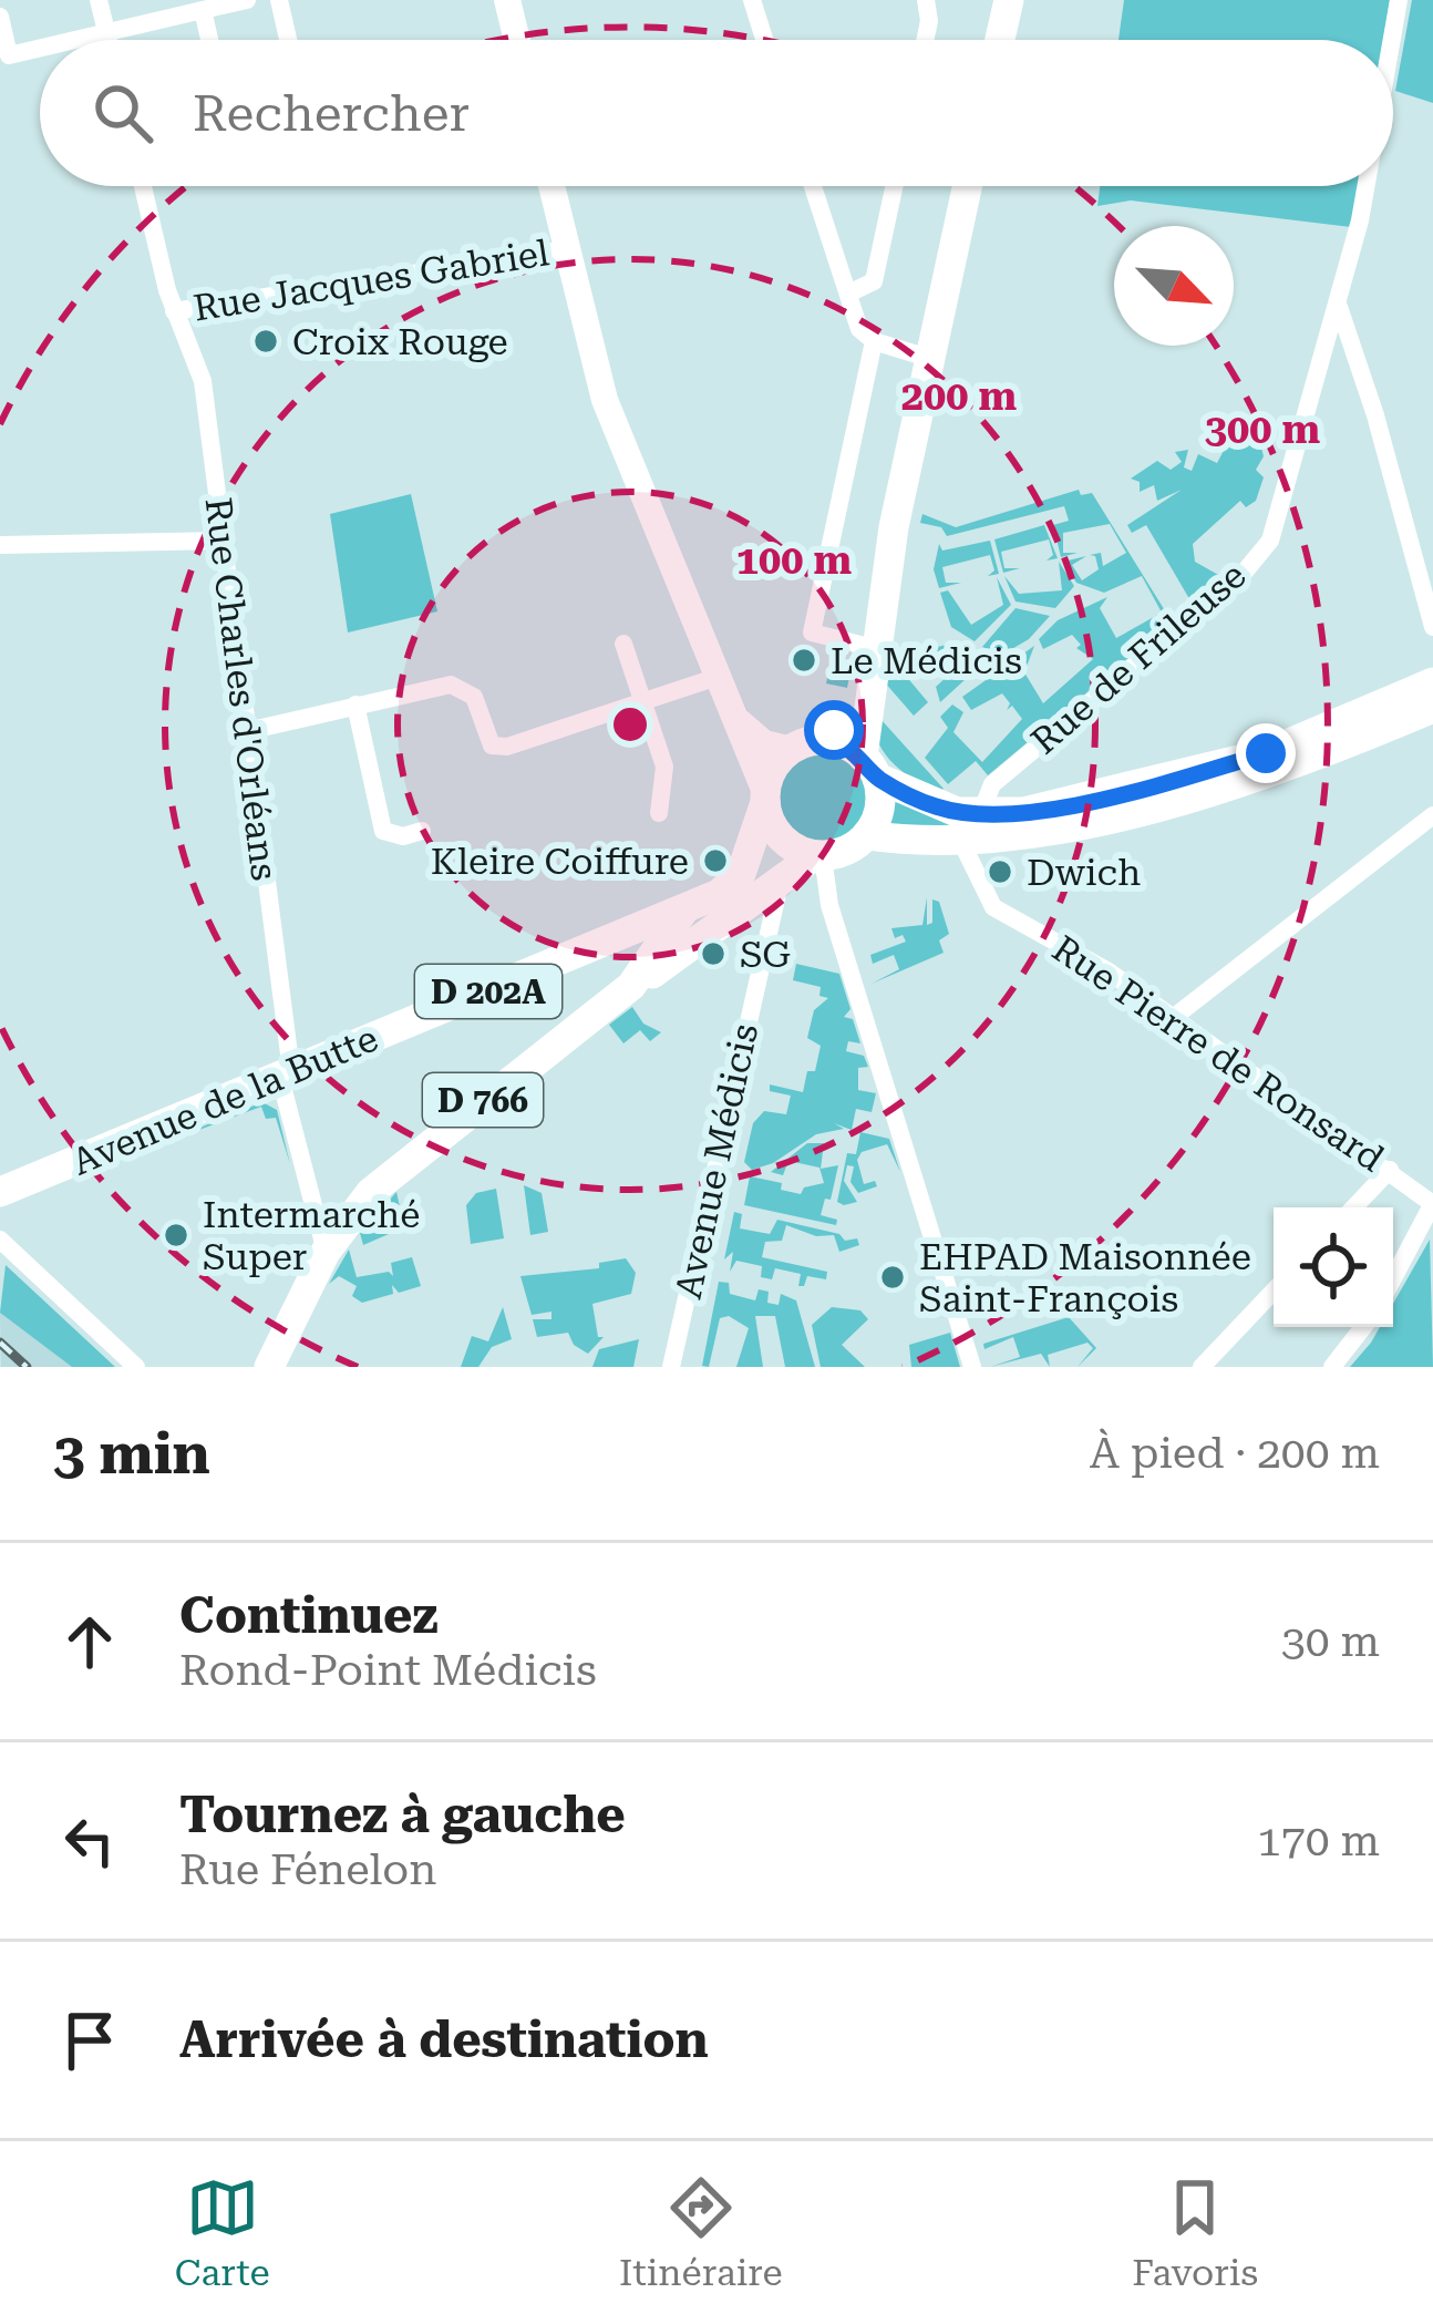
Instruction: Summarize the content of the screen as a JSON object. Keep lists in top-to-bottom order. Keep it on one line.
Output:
{"streets":{"main road":["D 202A","Avenue de la Butte","D 766"],"street":["Rue Jacques Gabriel","Rue de Frileuse","Rue Charles d'Orléans","Rue Pierre de Ronsard","Avenue Médicis"]},"crossings":[["Rue Jacques Gabriel","Rue Charles d'Orléans"],["Rue de Frileuse","Rue Pierre de Ronsard"],["Rue Charles d'Orléans","Avenue de la Butte"],["Rue Charles d'Orléans","D 766"],["Avenue de la Butte","D 766"],["D 766","Avenue Médicis"]],"places":["Croix Rouge","Le Médicis","Kleire Coiffure","Dwich","SG","Intermarché Super","EHPAD Maisonnée Saint-François"],"north":"bottom right","page":{"search":"Rechercher","heading":["3 min","À pied · 200 m"],"list":[["Continuez","Rond-Point Médicis","30 m"],["Tournez à gauche","Rue Fénelon","170 m"],"Arrivée à destination"],"nav":["Carte","Itinéraire","Favoris"]},"rings":["200 m","300 m","100 m"]}
